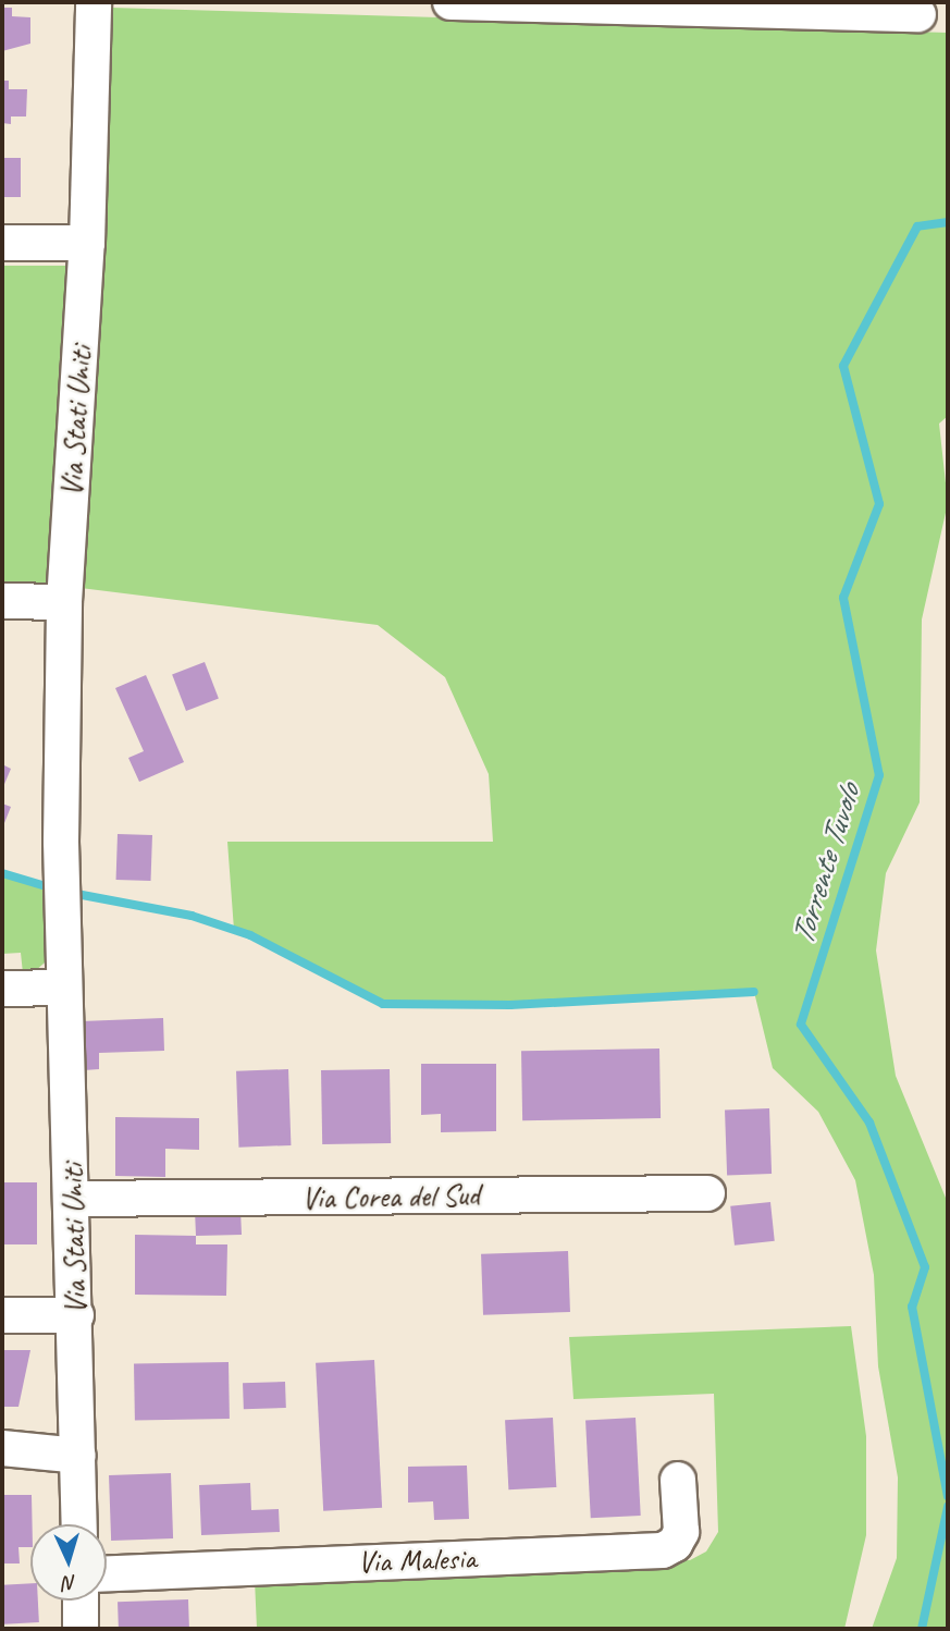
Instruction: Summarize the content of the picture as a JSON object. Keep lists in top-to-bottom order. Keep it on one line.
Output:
{"streets":{"street":["Via Stati Uniti","Via Corea del Sud","Via Malesia"]},"crossings":[["Via Stati Uniti","Via Corea del Sud"]],"water":["Torrente Tuvolo"],"north":"bottom"}
